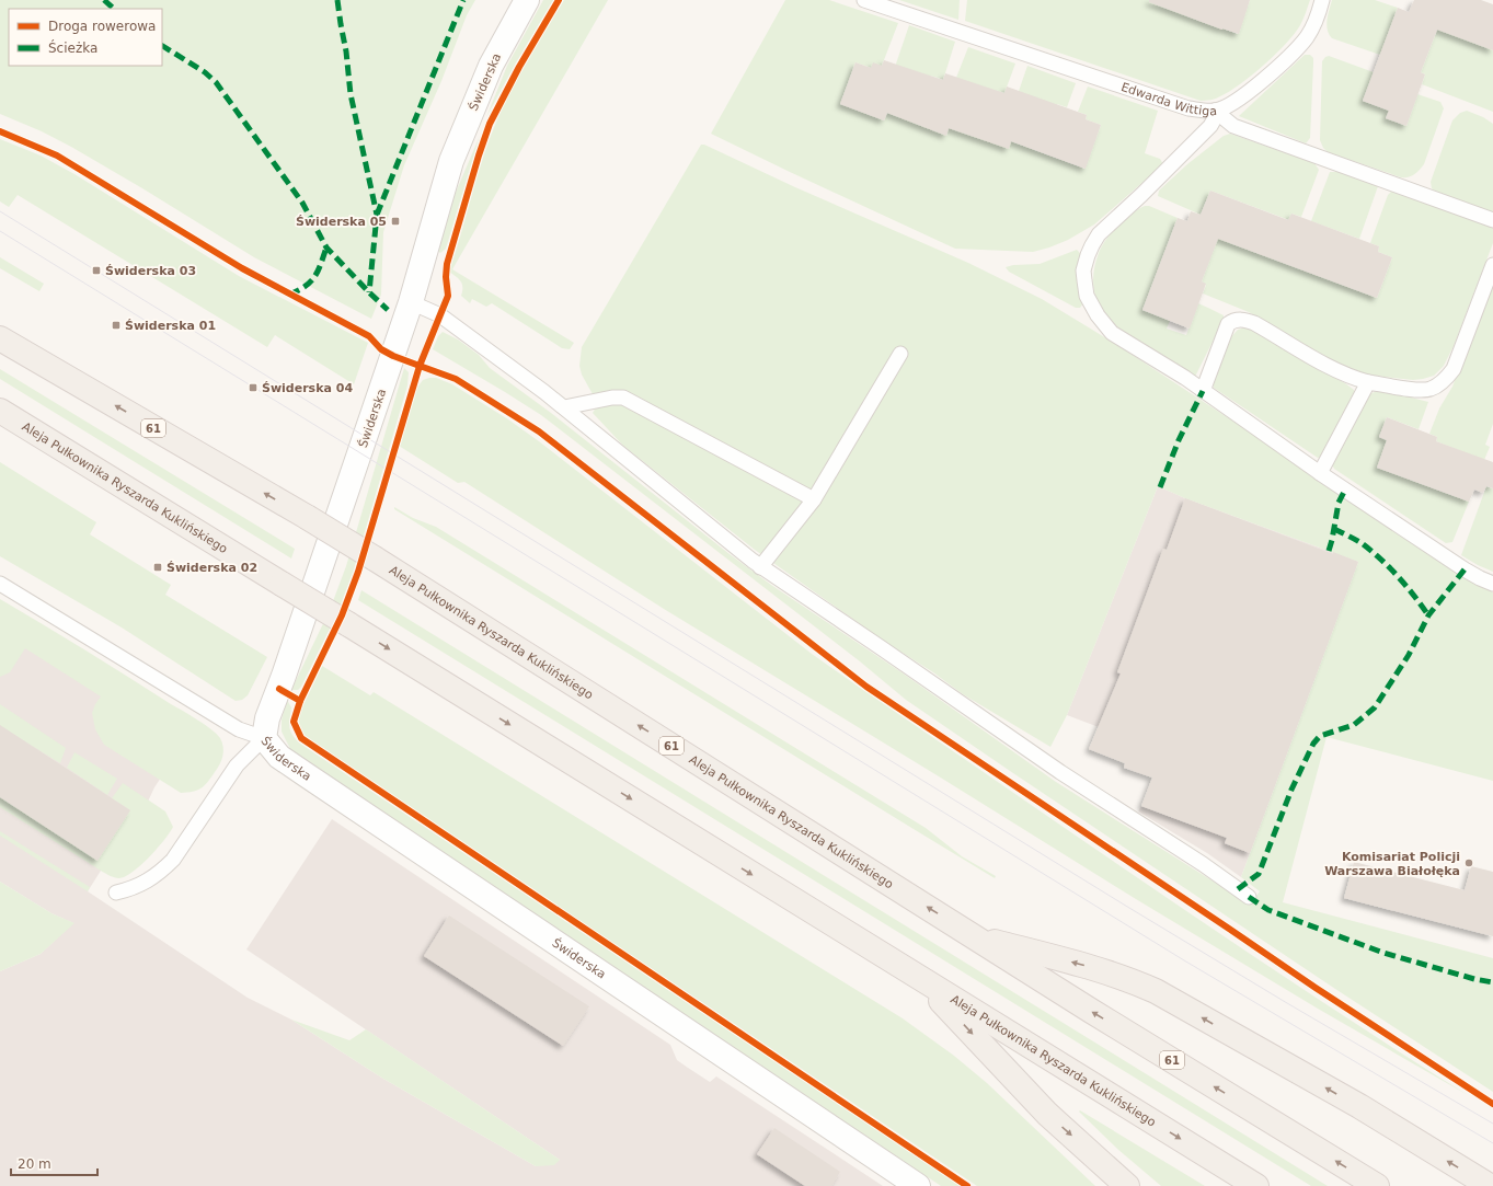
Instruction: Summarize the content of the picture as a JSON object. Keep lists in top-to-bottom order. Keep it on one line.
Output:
{"streets":{"main road":["61","Aleja Pułkownika Ryszarda Kuklińskiego"],"street":["Świderska"],"lane":["Edwarda Wittiga"]},"places":{"transit":["Świderska 05","Świderska 03","Świderska 01","Świderska 04","Świderska 02"],"other":["Komisariat Policji Warszawa Białołęka"]},"legend":["Droga rowerowa","Ścieżka"],"scale_bar":"20 m"}
